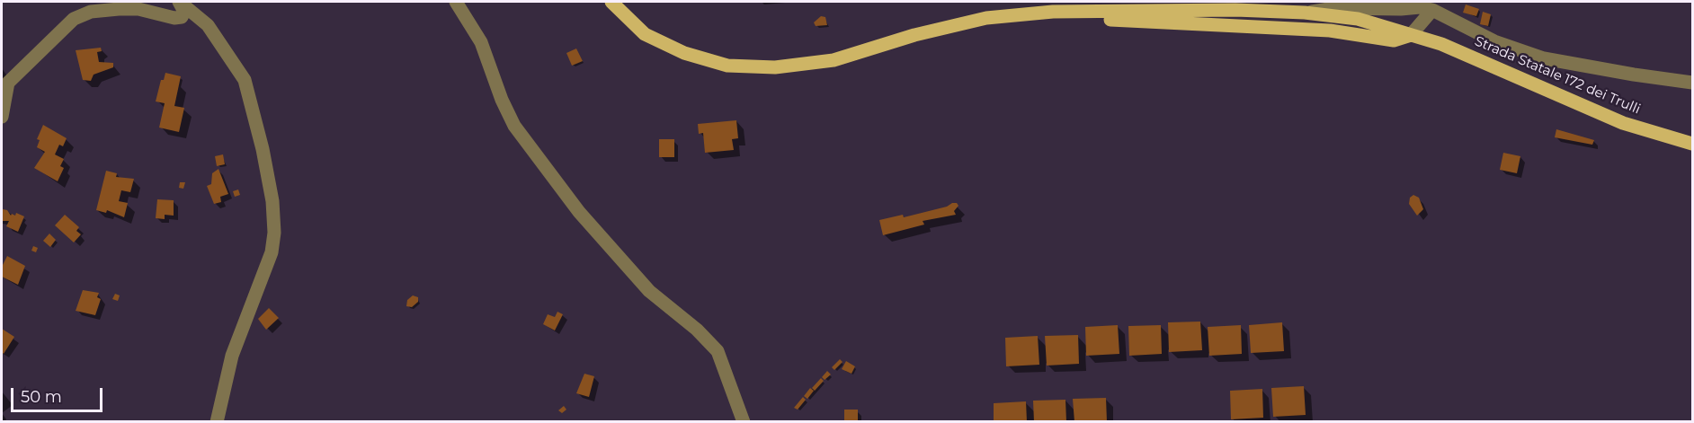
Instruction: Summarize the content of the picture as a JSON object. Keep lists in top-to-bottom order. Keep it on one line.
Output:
{"streets":{"main road":["Strada Statale 172 dei Trulli"]},"scale_bar":"50 m"}
